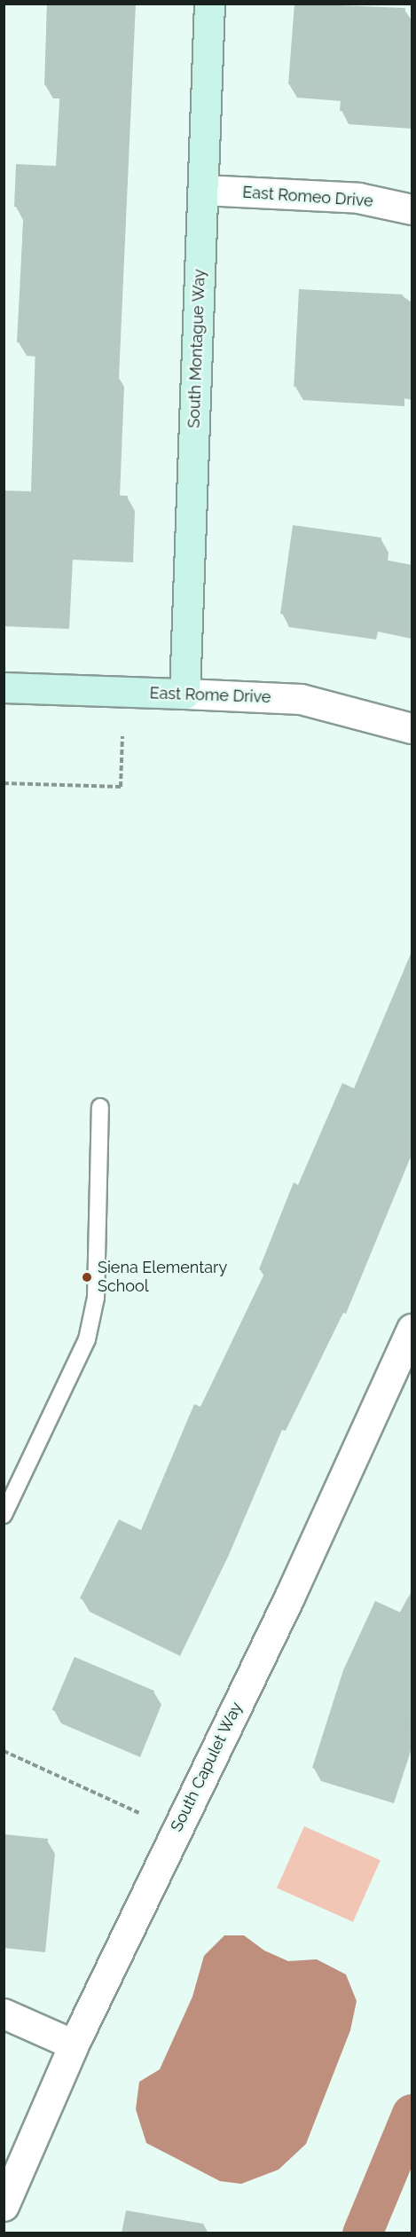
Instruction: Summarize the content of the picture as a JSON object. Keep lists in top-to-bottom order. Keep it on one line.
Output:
{"streets":{"street":["East Romeo Drive","South Montague Way","East Rome Drive","South Capulet Way"]},"crossings":[["East Romeo Drive","South Montague Way"],["South Montague Way","East Rome Drive"]],"places":["Siena Elementary School"]}
